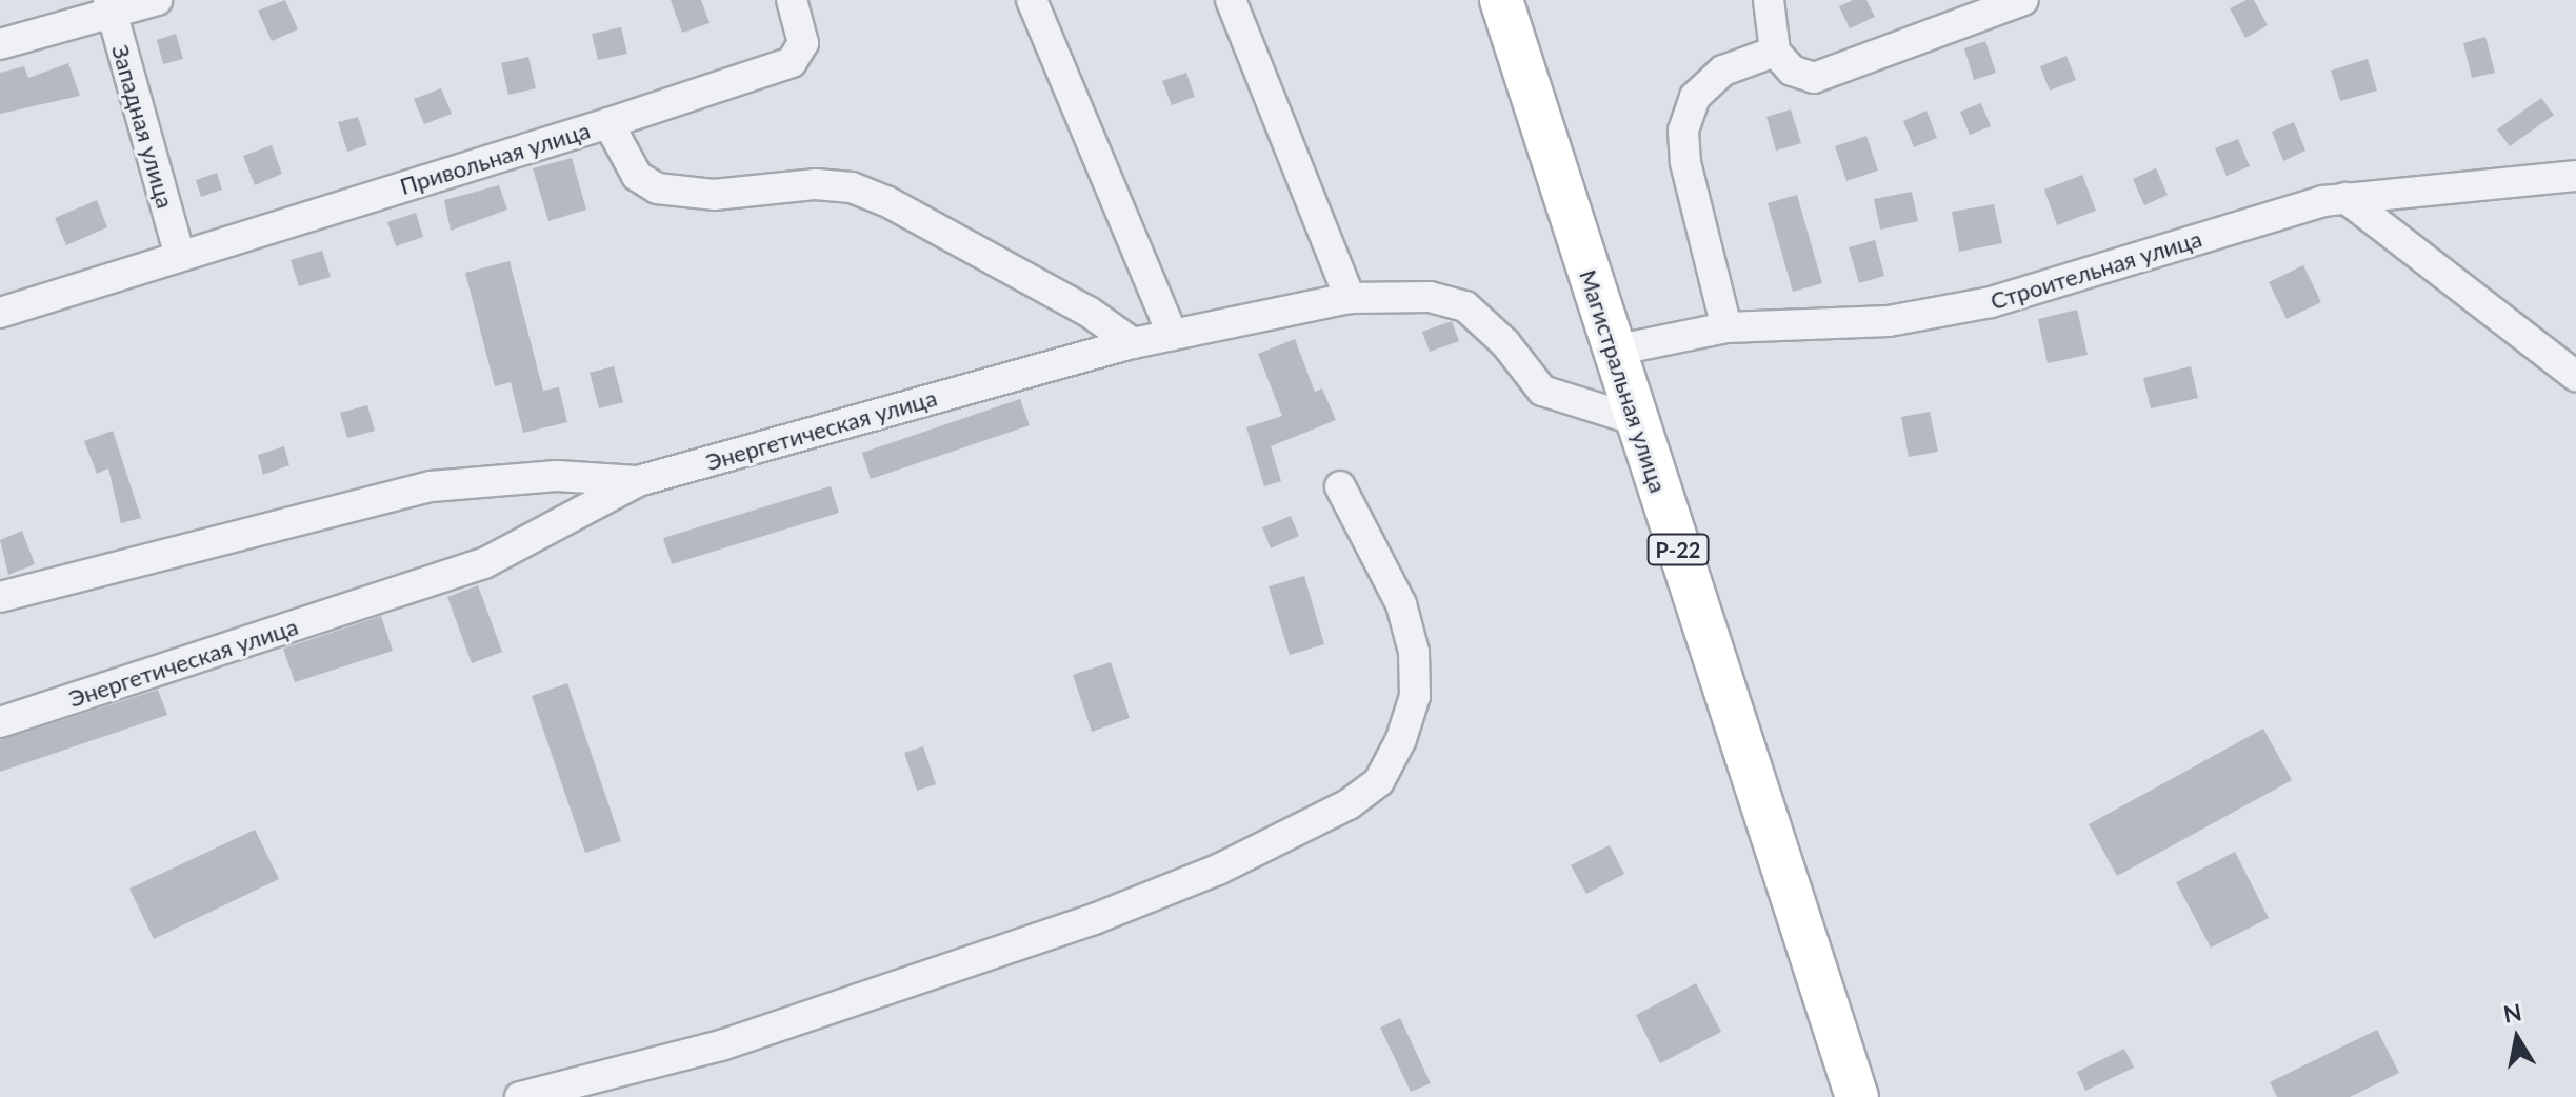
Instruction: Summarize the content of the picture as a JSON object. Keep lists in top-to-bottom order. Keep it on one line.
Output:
{"streets":{"highway":["Магистральная улица","Р-22"],"street":["Западная улица","Привольная улица","Строительная улица","Энергетическая улица"]},"crossings":[["Западная улица","Привольная улица"],["Привольная улица","Энергетическая улица"],["Строительная улица","Магистральная улица"],["Магистральная улица","Энергетическая улица"]],"north":"top"}
